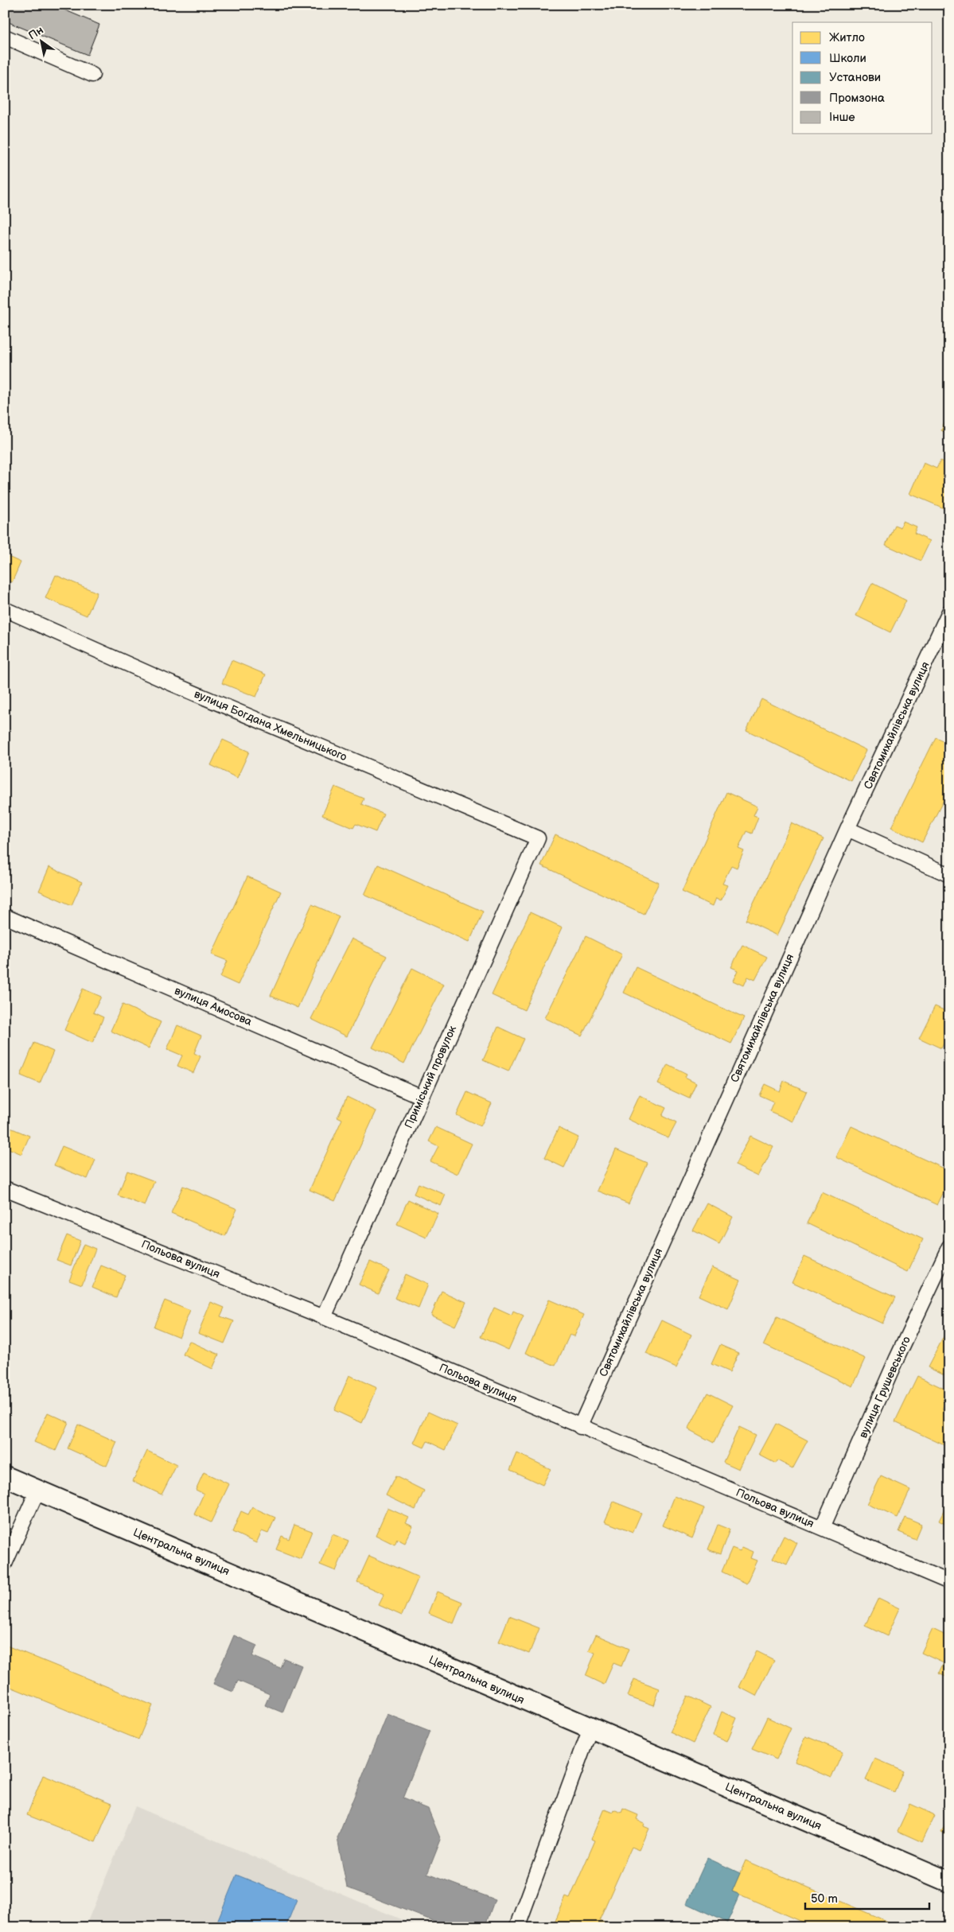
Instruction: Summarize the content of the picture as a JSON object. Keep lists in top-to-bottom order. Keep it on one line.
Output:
{"streets":{"main road":["Центральна вулиця"],"street":["вулиця Богдана Хмельницького","Святомихайлівська вулиця","вулиця Амосова","Приміський провулок","Польова вулиця","вулиця Грушевського"]},"crossings":[["вулиця Богдана Хмельницького","Приміський провулок"],["Святомихайлівська вулиця","Польова вулиця"],["вулиця Амосова","Приміський провулок"],["Приміський провулок","Польова вулиця"],["Польова вулиця","вулиця Грушевського"]],"legend":["Житло","Школи","Установи","Промзона","Інше"],"scale_bar":"50 m","north":"top left"}
